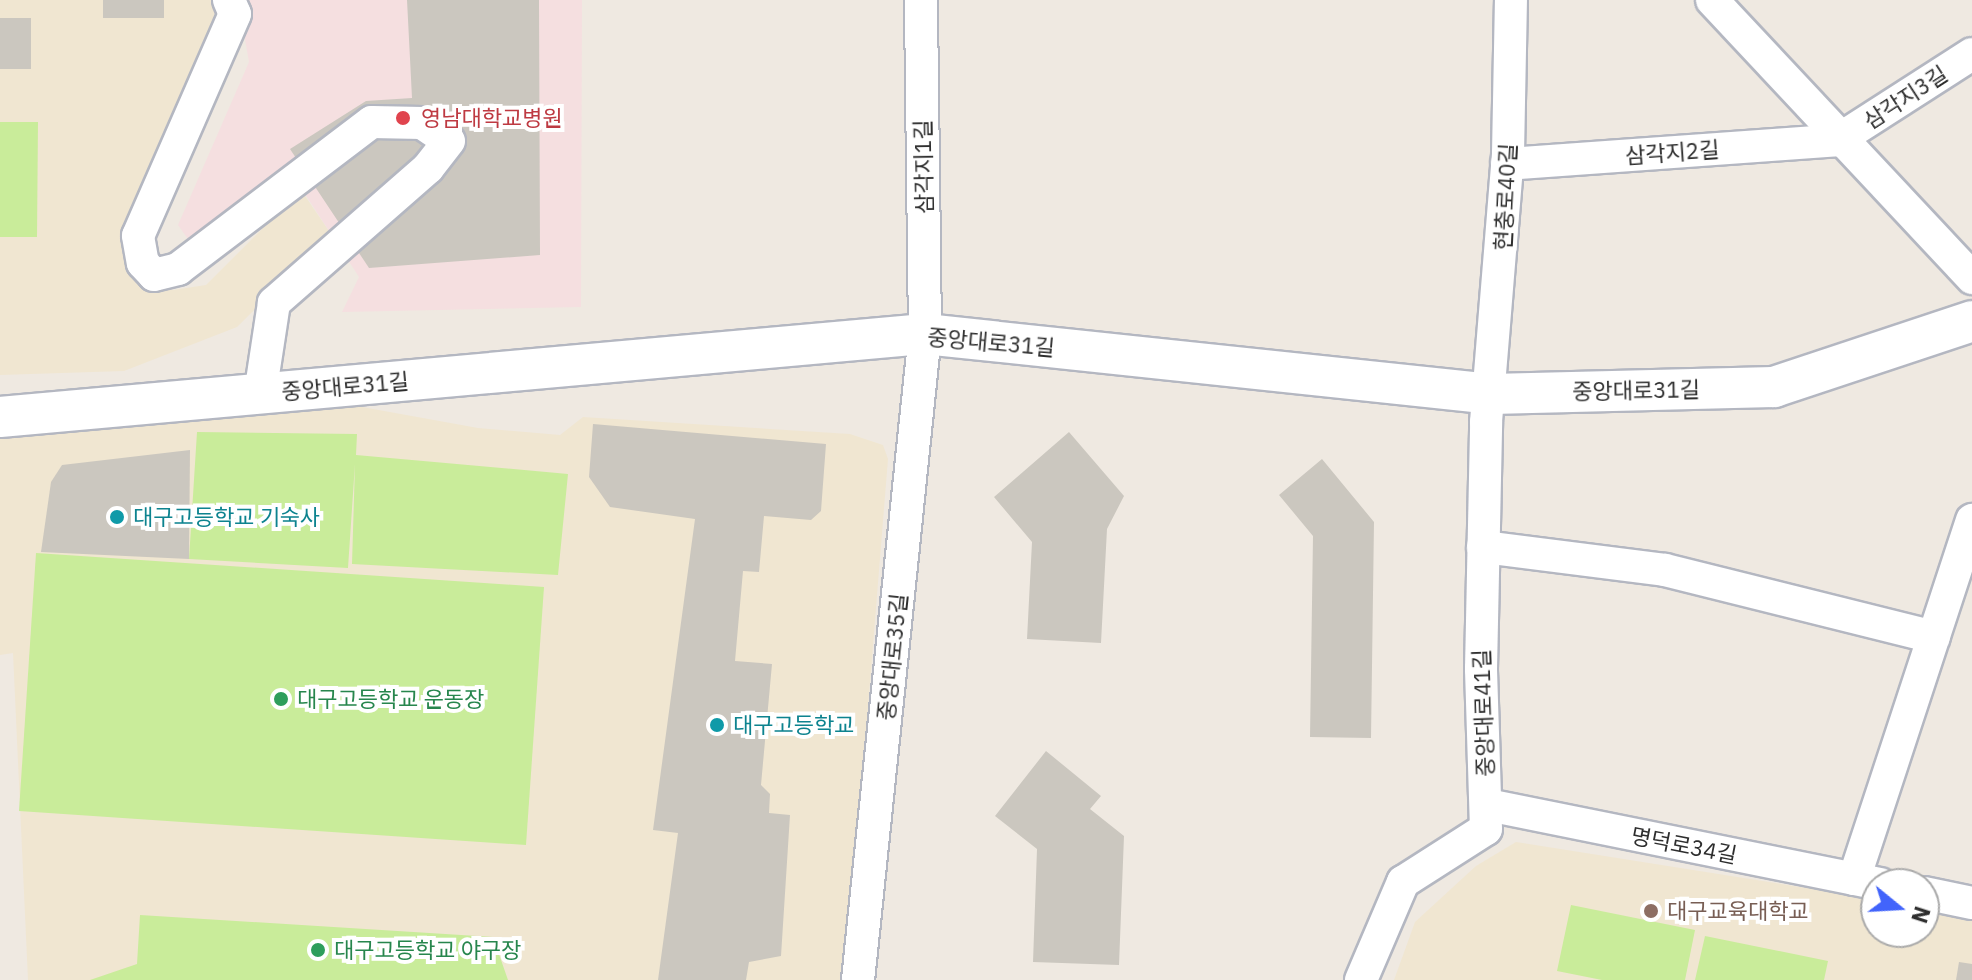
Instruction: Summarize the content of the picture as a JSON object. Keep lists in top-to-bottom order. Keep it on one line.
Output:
{"streets":{"street":["삼각지3길","삼각지2길","삼각지1길","현충로40길","중앙대로31길","중앙대로35길","중앙대로41길","명덕로34길"]},"crossings":[["삼각지3길","삼각지2길"],["삼각지2길","현충로40길"],["삼각지1길","중앙대로31길"],["삼각지1길","중앙대로35길"],["현충로40길","중앙대로31길"],["현충로40길","중앙대로41길"],["중앙대로31길","중앙대로35길"],["중앙대로31길","중앙대로41길"],["중앙대로41길","명덕로34길"]],"places":["영남대학교병원","대구고등학교 기숙사","대구고등학교 운동장","대구고등학교","대구교육대학교","대구고등학교 야구장"],"north":"right"}
